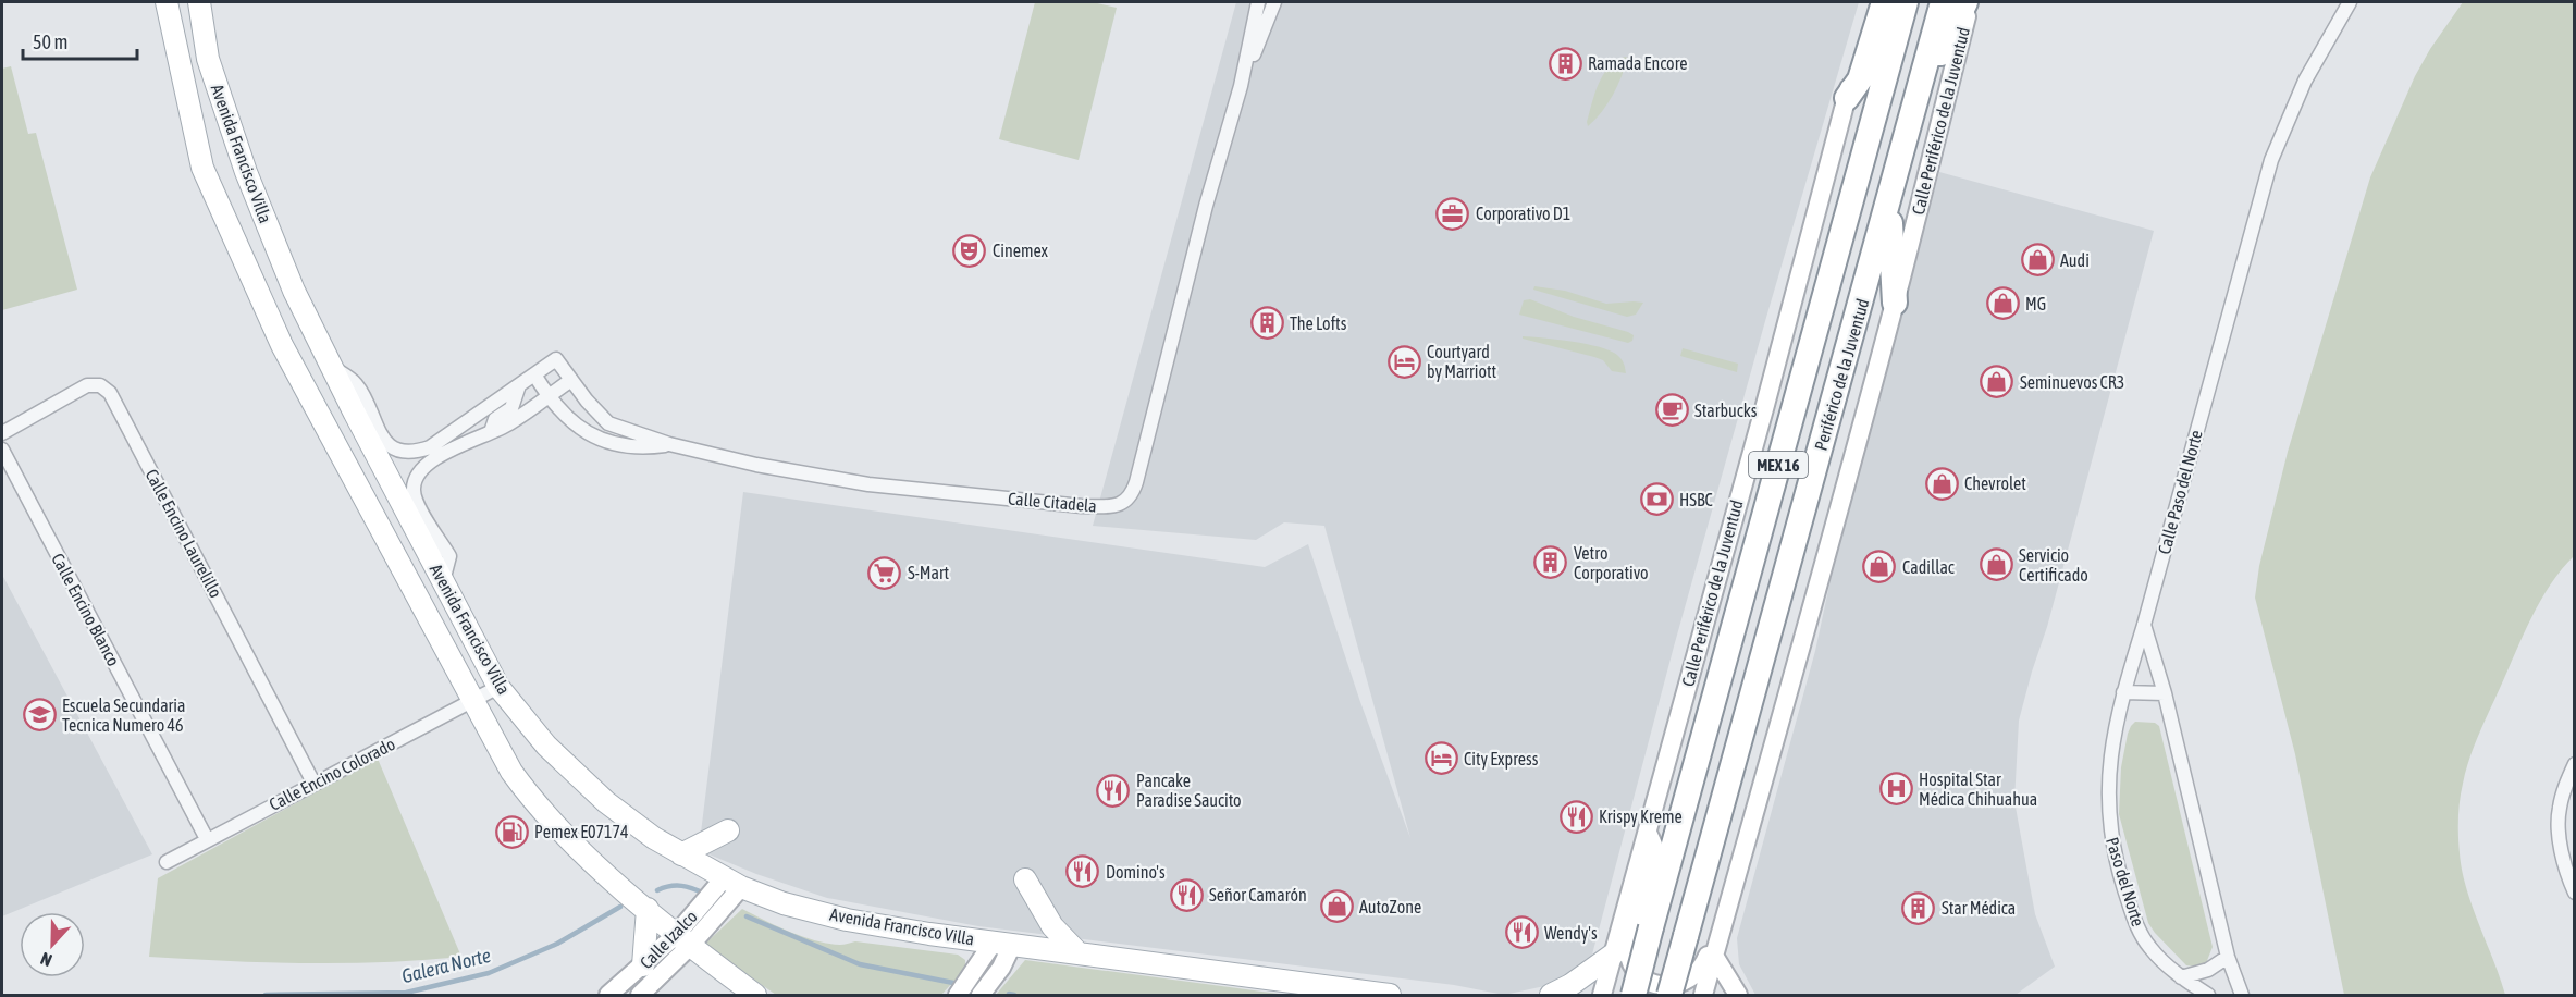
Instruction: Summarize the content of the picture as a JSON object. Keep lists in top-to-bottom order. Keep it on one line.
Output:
{"streets":{"highway":["Periférico de la Juventud","MEX 16"],"main road":["Calle Periférico de la Juventud","Avenida Francisco Villa","Calle Izalco"],"street":["Calle Paso del Norte","Calle Citadela","Calle Encino Laurelillo","Calle Encino Blanco","Calle Encino Colorado","Paso del Norte"]},"crossings":[["Avenida Francisco Villa","Calle Encino Colorado"],["Avenida Francisco Villa","Calle Izalco"],["Calle Paso del Norte","Paso del Norte"],["Calle Encino Laurelillo","Calle Encino Colorado"],["Calle Encino Blanco","Calle Encino Colorado"]],"water":["Galera Norte"],"places":{"building":["Ramada Encore","The Lofts","Vetro Corporativo","Star Médica"],"office":["Corporativo D1"],"theatre":["Cinemex"],"shop":["Audi","MG","Seminuevos CR3","Chevrolet","Servicio Certificado","Cadillac","AutoZone"],"hotel":["Courtyard by Marriott","City Express"],"cafe":["Starbucks"],"bank":["HSBC"],"supermarket":["S-Mart"],"school or university":["Escuela Secundaria Tecnica Numero 46"],"hospital":["Hospital Star Médica Chihuahua"],"restaurant":["Pancake Paradise Saucito","Krispy Kreme","Domino's","Señor Camarón","Wendy's"],"fuel station":["Pemex E07174"]},"scale_bar":"50 m","north":"bottom"}
